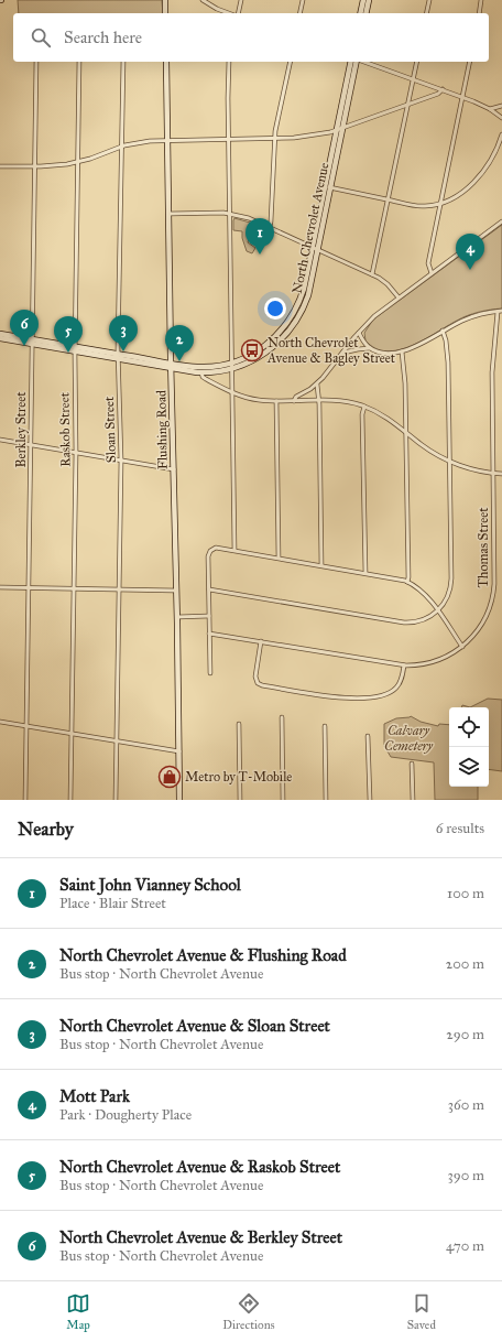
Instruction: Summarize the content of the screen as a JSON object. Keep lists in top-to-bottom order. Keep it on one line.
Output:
{"streets":{"street":["North Chevrolet Avenue","Berkley Street","Raskob Street","Sloan Street","Flushing Road","Thomas Street"]},"crossings":[["North Chevrolet Avenue","Berkley Street"],["North Chevrolet Avenue","Raskob Street"],["North Chevrolet Avenue","Sloan Street"],["North Chevrolet Avenue","Flushing Road"]],"parks":["Calvary Cemetery"],"places":{"bus stop":["North Chevrolet Avenue & Bagley Street"],"shop":["Metro by T-Mobile"]},"page":{"search":"Search here","pins":["1","4","6","3","5","2"],"heading":["Nearby","6 results"],"list":[{"mark":"1","name":"Saint John Vianney School","note":"Place · Blair Street","value":"100 m"},{"mark":"2","name":"North Chevrolet Avenue & Flushing Road","note":"Bus stop · North Chevrolet Avenue","value":"200 m"},{"mark":"3","name":"North Chevrolet Avenue & Sloan Street","note":"Bus stop · North Chevrolet Avenue","value":"290 m"},{"mark":"4","name":"Mott Park","note":"Park · Dougherty Place","value":"360 m"},{"mark":"5","name":"North Chevrolet Avenue & Raskob Street","note":"Bus stop · North Chevrolet Avenue","value":"390 m"},{"mark":"6","name":"North Chevrolet Avenue & Berkley Street","note":"Bus stop · North Chevrolet Avenue","value":"470 m"}],"nav":["Map","Directions","Saved"]}}
